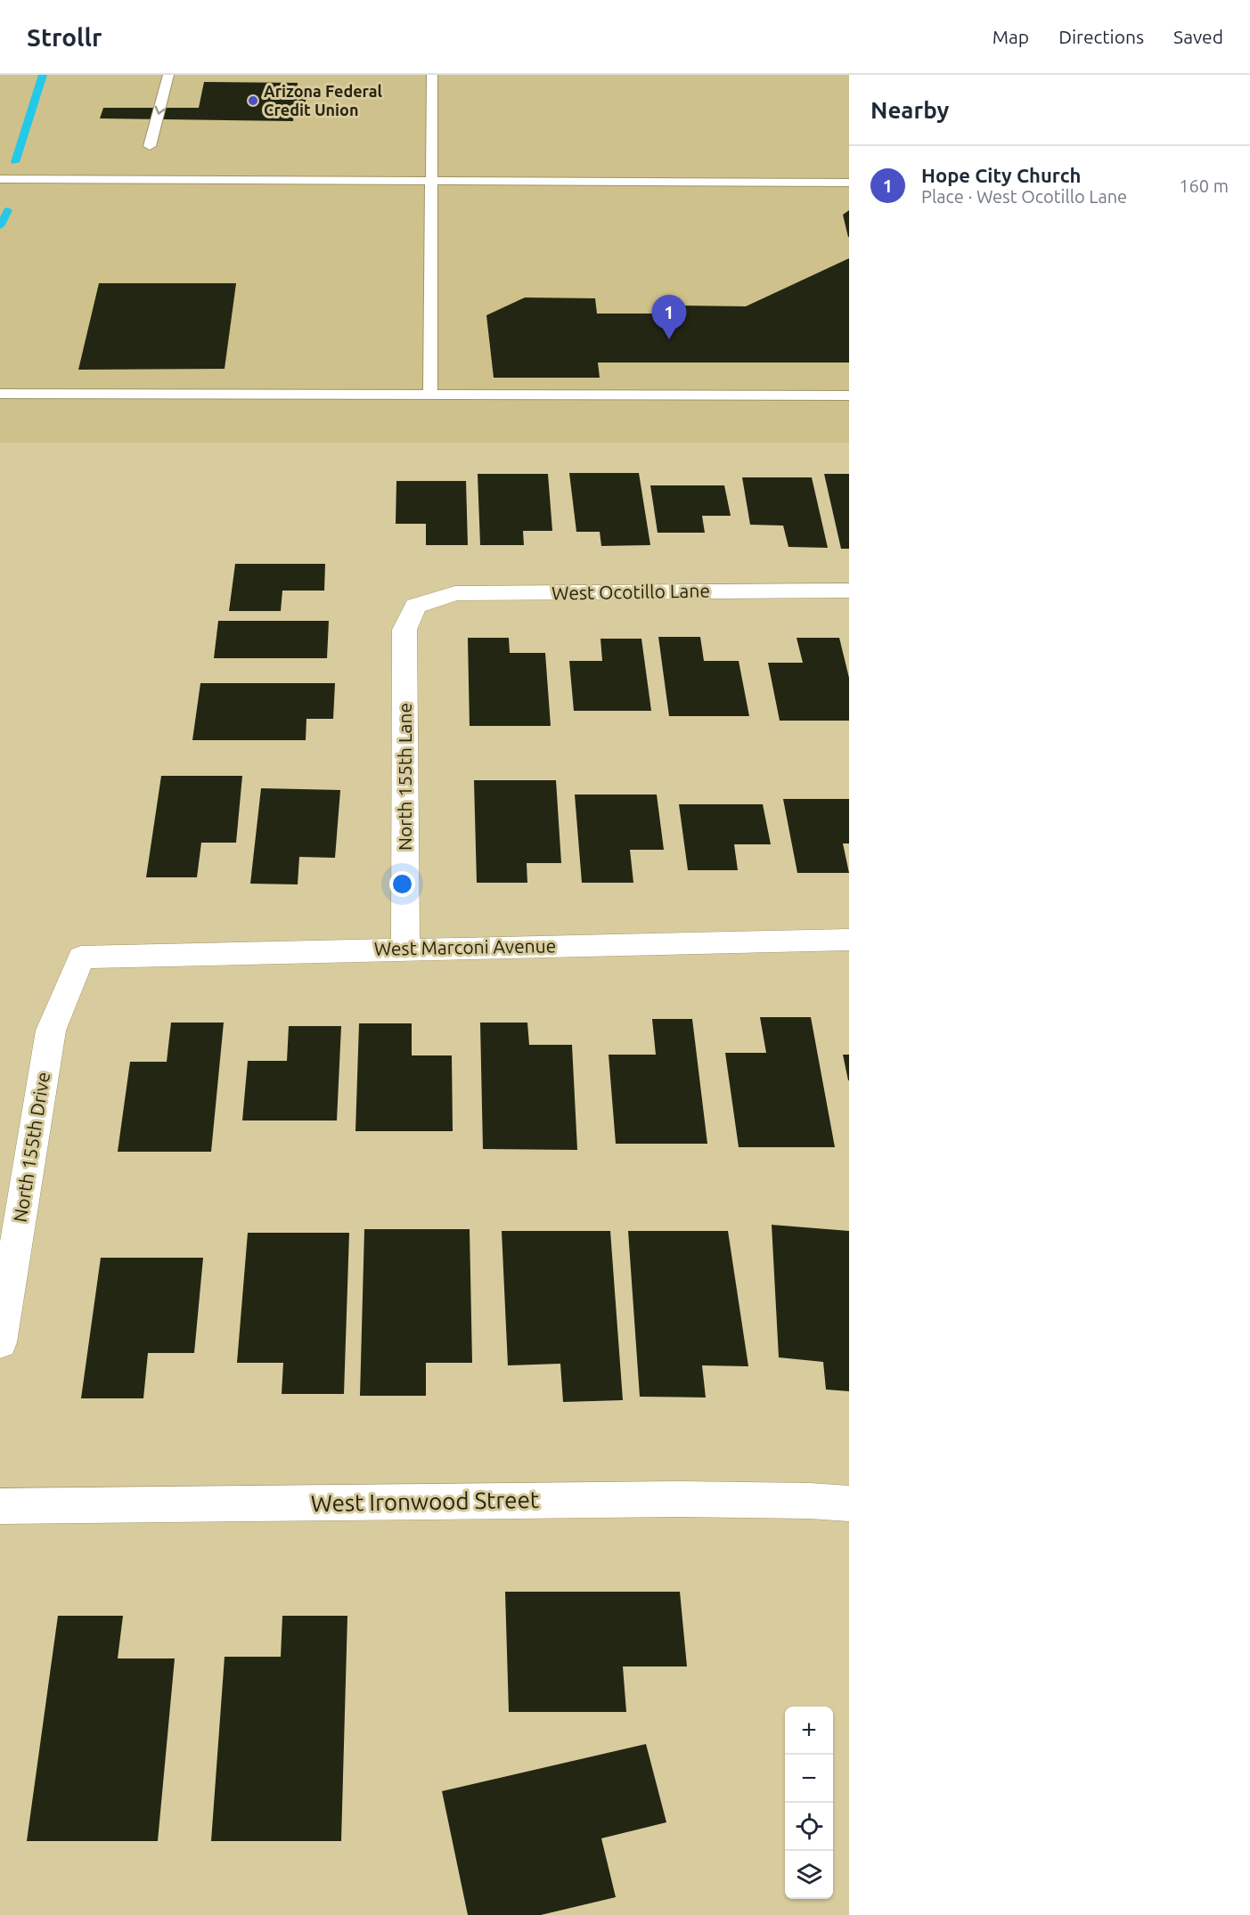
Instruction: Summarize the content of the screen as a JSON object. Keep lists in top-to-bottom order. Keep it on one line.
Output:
{"streets":{"street":["West Ocotillo Lane","North 155th Lane","West Marconi Avenue","North 155th Drive","West Ironwood Street"]},"crossings":[["West Ocotillo Lane","North 155th Lane"],["North 155th Lane","West Marconi Avenue"],["West Marconi Avenue","North 155th Drive"]],"places":["Arizona Federal Credit Union"],"page":{"header":"Strollr","nav":["Map","Directions","Saved"],"heading":"Nearby","list":[{"mark":"1","name":"Hope City Church","note":"Place · West Ocotillo Lane","value":"160 m"}],"pins":"1","map_buttons":["+","−"]}}
